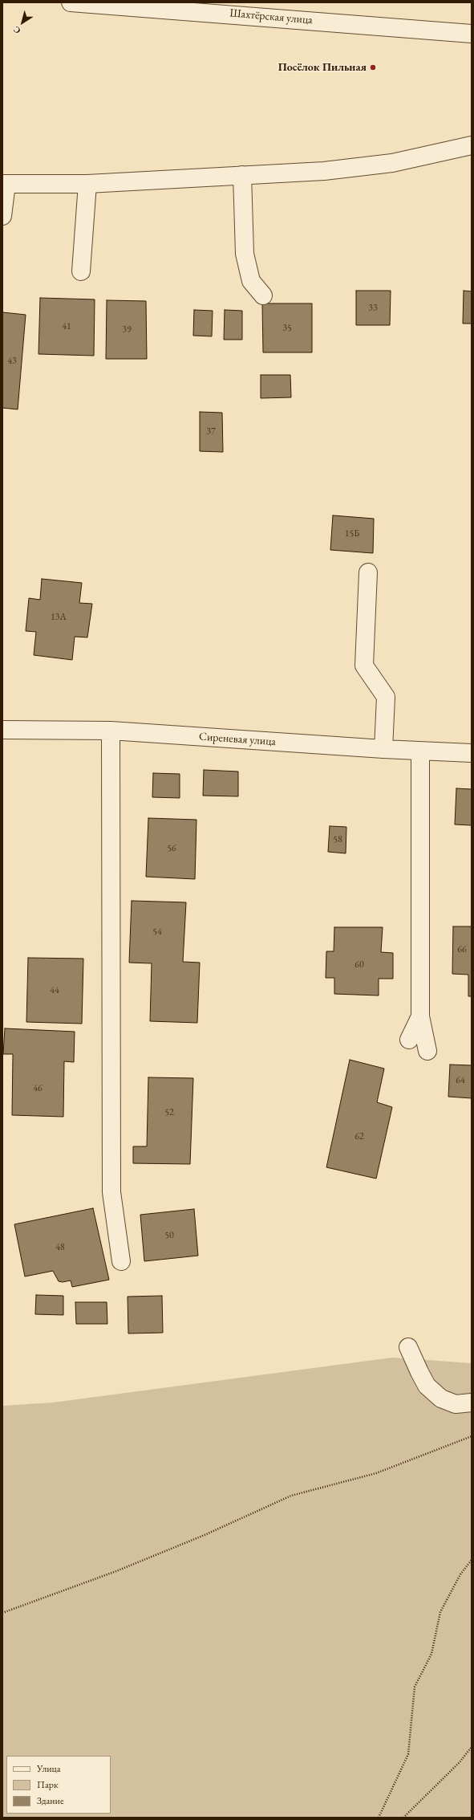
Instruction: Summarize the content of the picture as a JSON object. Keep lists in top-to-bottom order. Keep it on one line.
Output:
{"streets":{"street":["Шахтёрская улица","Сиреневая улица"]},"places":["Посёлок Пильная"],"house_numbers":["33","41","35","39","43","37","15Б","13А","58","56","54","66","60","44","64","46","52","62","50","48"],"legend":["Улица","Парк","Здание"],"north":"bottom left"}
